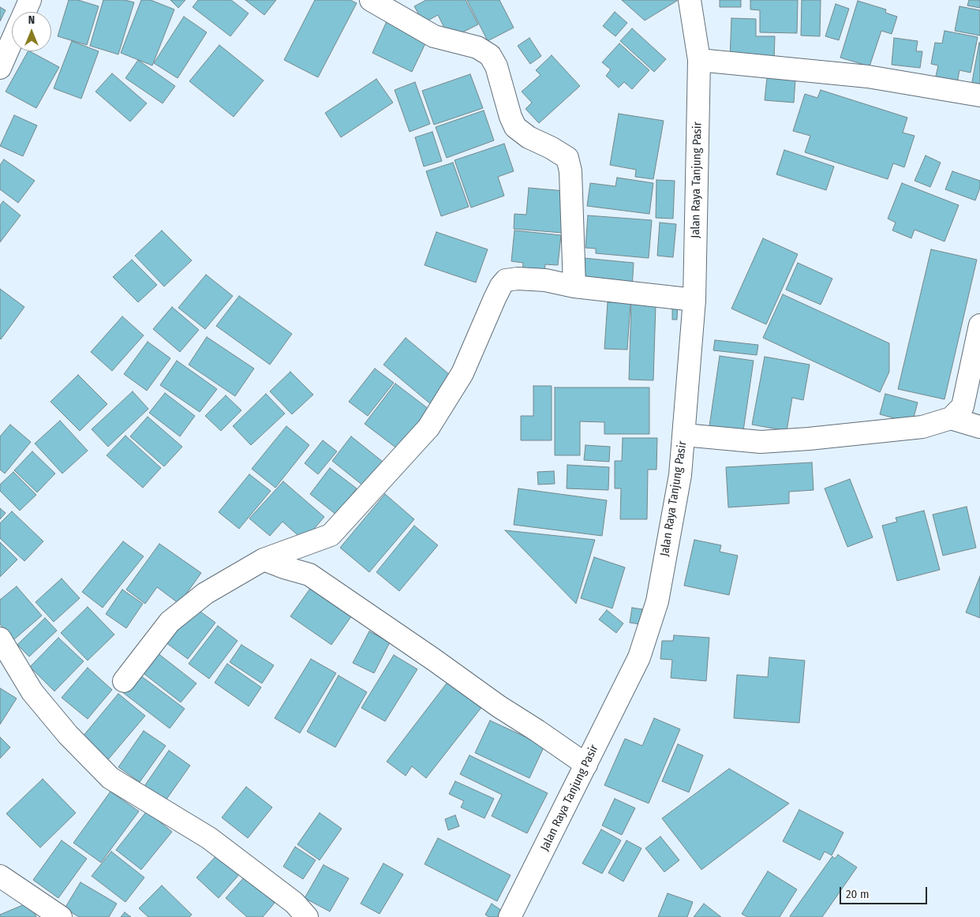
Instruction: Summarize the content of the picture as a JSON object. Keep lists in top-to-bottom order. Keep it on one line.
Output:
{"streets":{"street":["Jalan Raya Tanjung Pasir"]},"scale_bar":"20 m","north":"top"}
